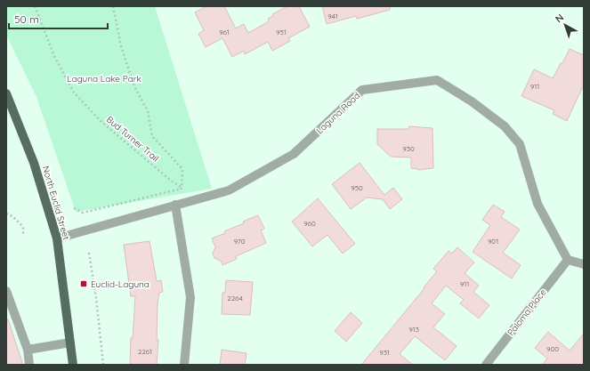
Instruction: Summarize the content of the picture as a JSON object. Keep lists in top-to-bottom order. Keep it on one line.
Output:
{"streets":{"main road":["North Euclid Street"],"street":["Laguna Road","Paloma Place"],"path":["Bud Turner Trail"]},"crossings":[["Laguna Road","North Euclid Street"],["Laguna Road","Paloma Place"]],"parks":["Laguna Lake Park"],"places":{"transit":["Euclid-Laguna"]},"house_numbers":["941","961","951","911","930","950","960","970","901","911","2264","913","900","2261","931"],"scale_bar":"50 m","north":"top left"}
